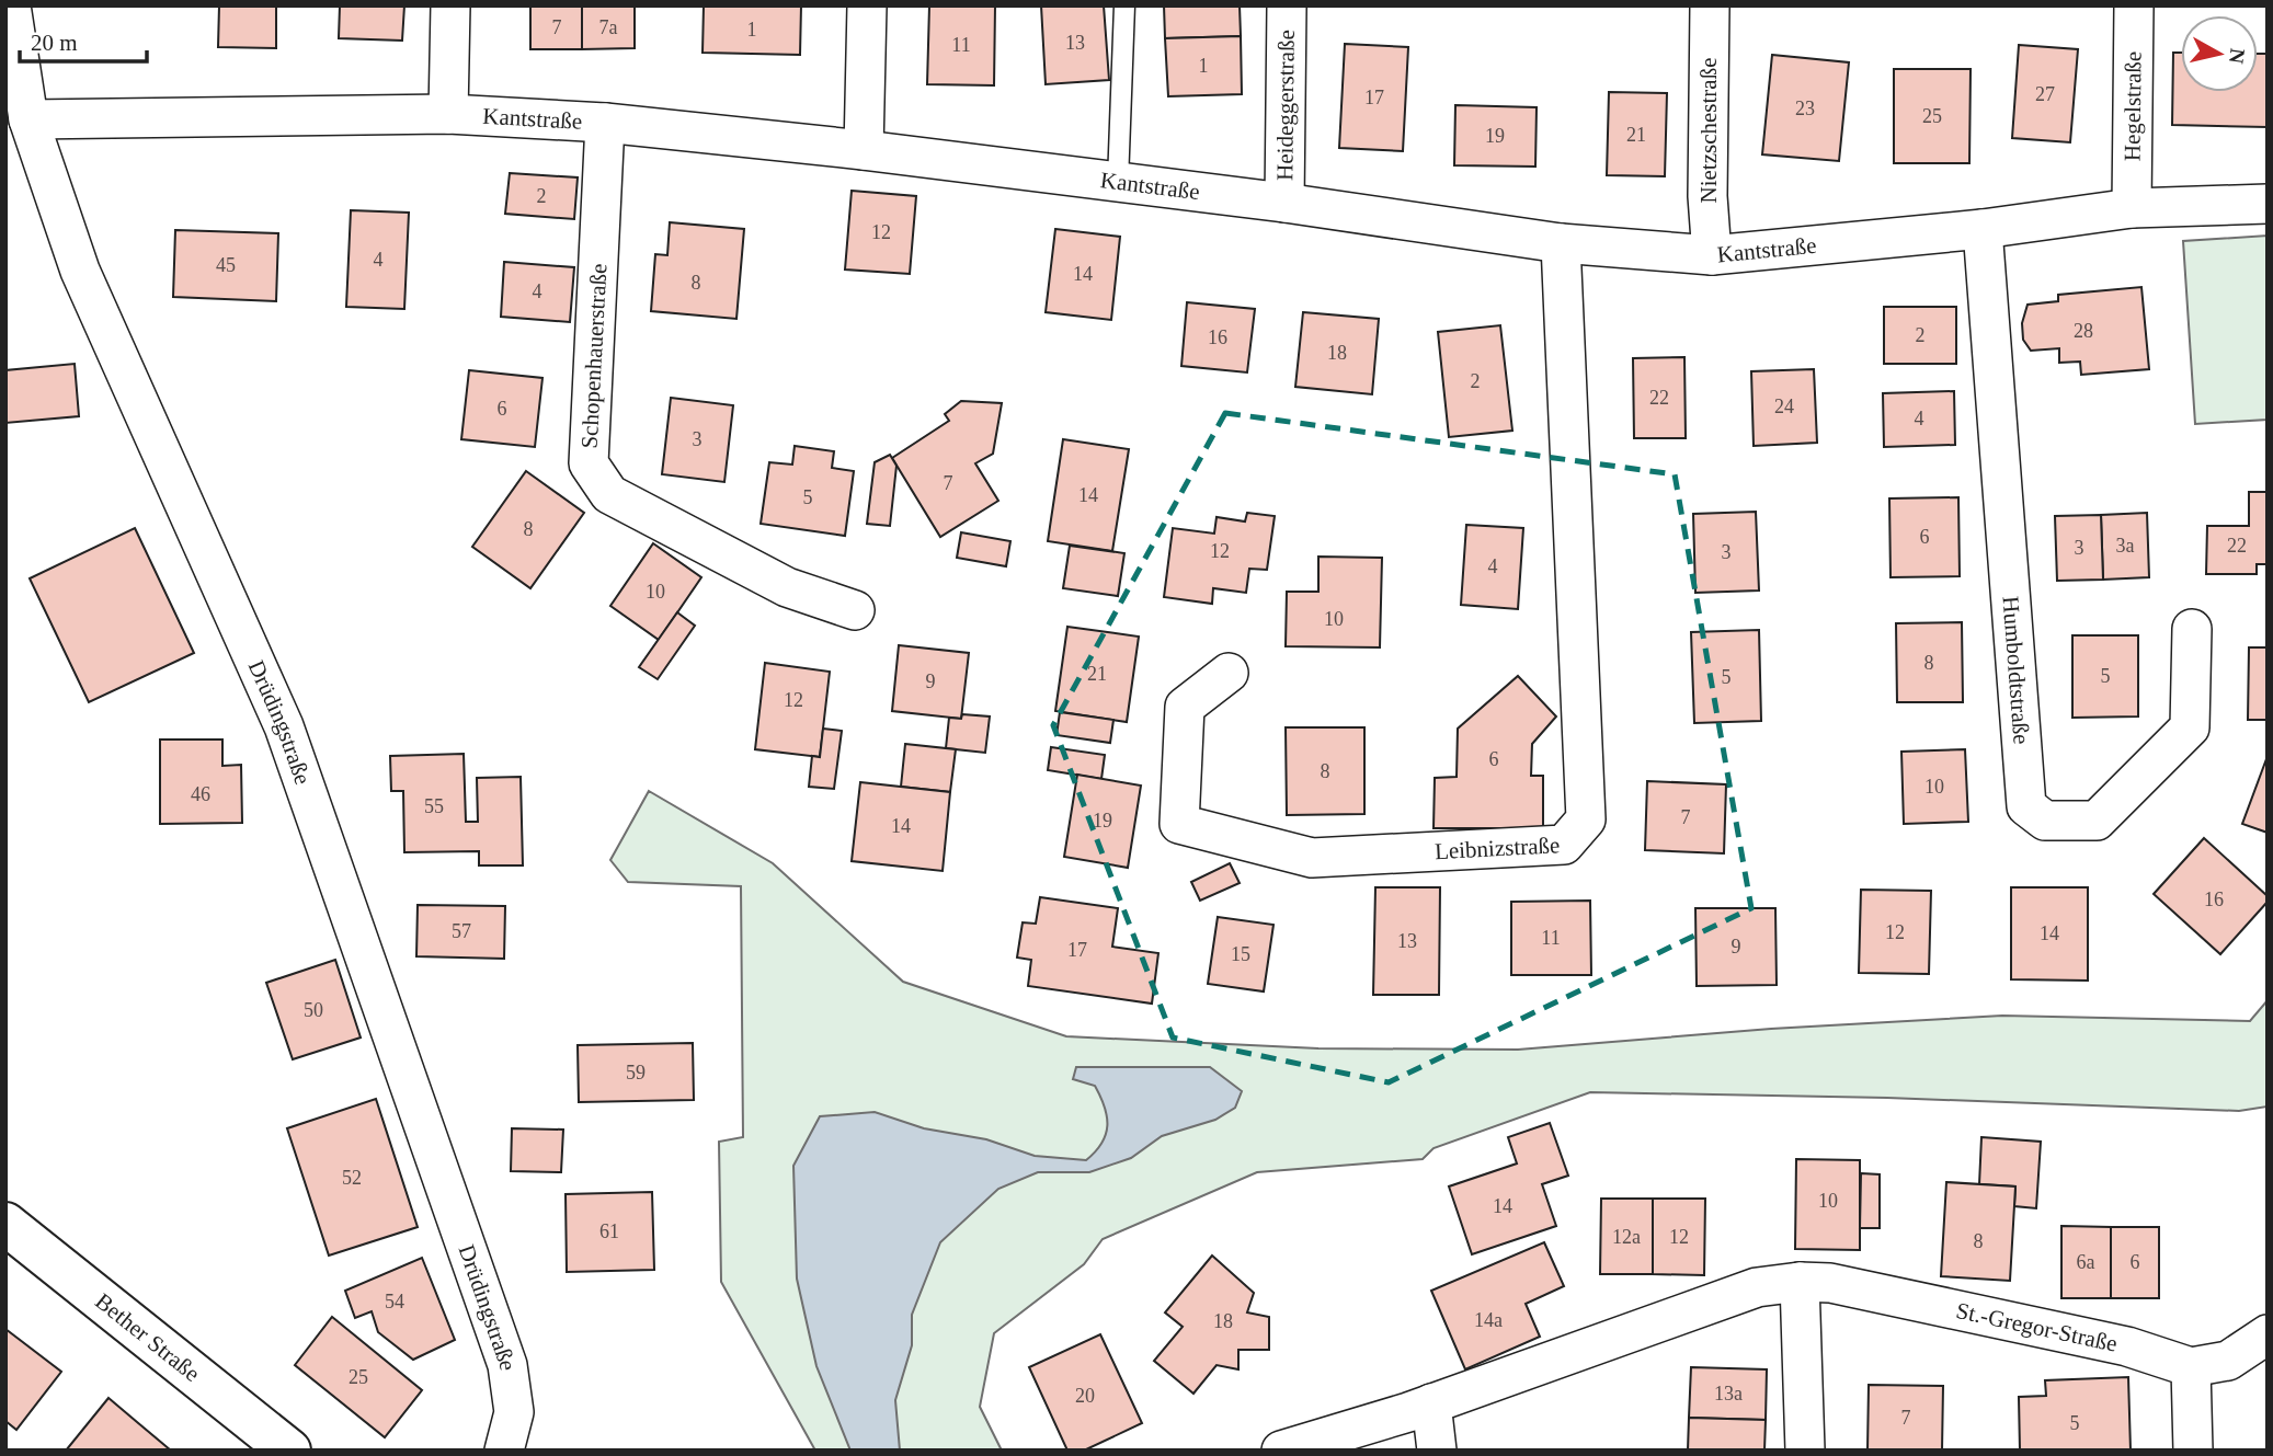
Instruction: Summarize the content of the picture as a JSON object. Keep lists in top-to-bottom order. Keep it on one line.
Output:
{"streets":{"street":["Heideggerstraße","Hegelstraße","Kantstraße","Nietzschestraße","Schopenhauerstraße","Humboldtstraße","Drüdingstraße","Leibnizstraße","St.-Gregor-Straße","Bether Straße"]},"crossings":[["Heideggerstraße","Kantstraße"],["Hegelstraße","Kantstraße"],["Kantstraße","Nietzschestraße"],["Kantstraße","Schopenhauerstraße"],["Kantstraße","Humboldtstraße"],["Kantstraße","Drüdingstraße"],["Kantstraße","Leibnizstraße"]],"house_numbers":["7","7a","1","13","11","1","27","17","23","25","21","19","2","12","4","45","14","8","4","28","2","16","18","2","22","24","6","4","3","7","14","5","8","6","3a","22","3","12","3","4","10","10","8","21","5","5","9","12","6","8","10","46","55","7","19","14","16","57","12","14","11","13","9","17","15","50","59","52","10","14","61","12a","12","8","6a","6","54","14a","18","25","13a","20","7","5"],"scale_bar":"20 m","north":"right"}
